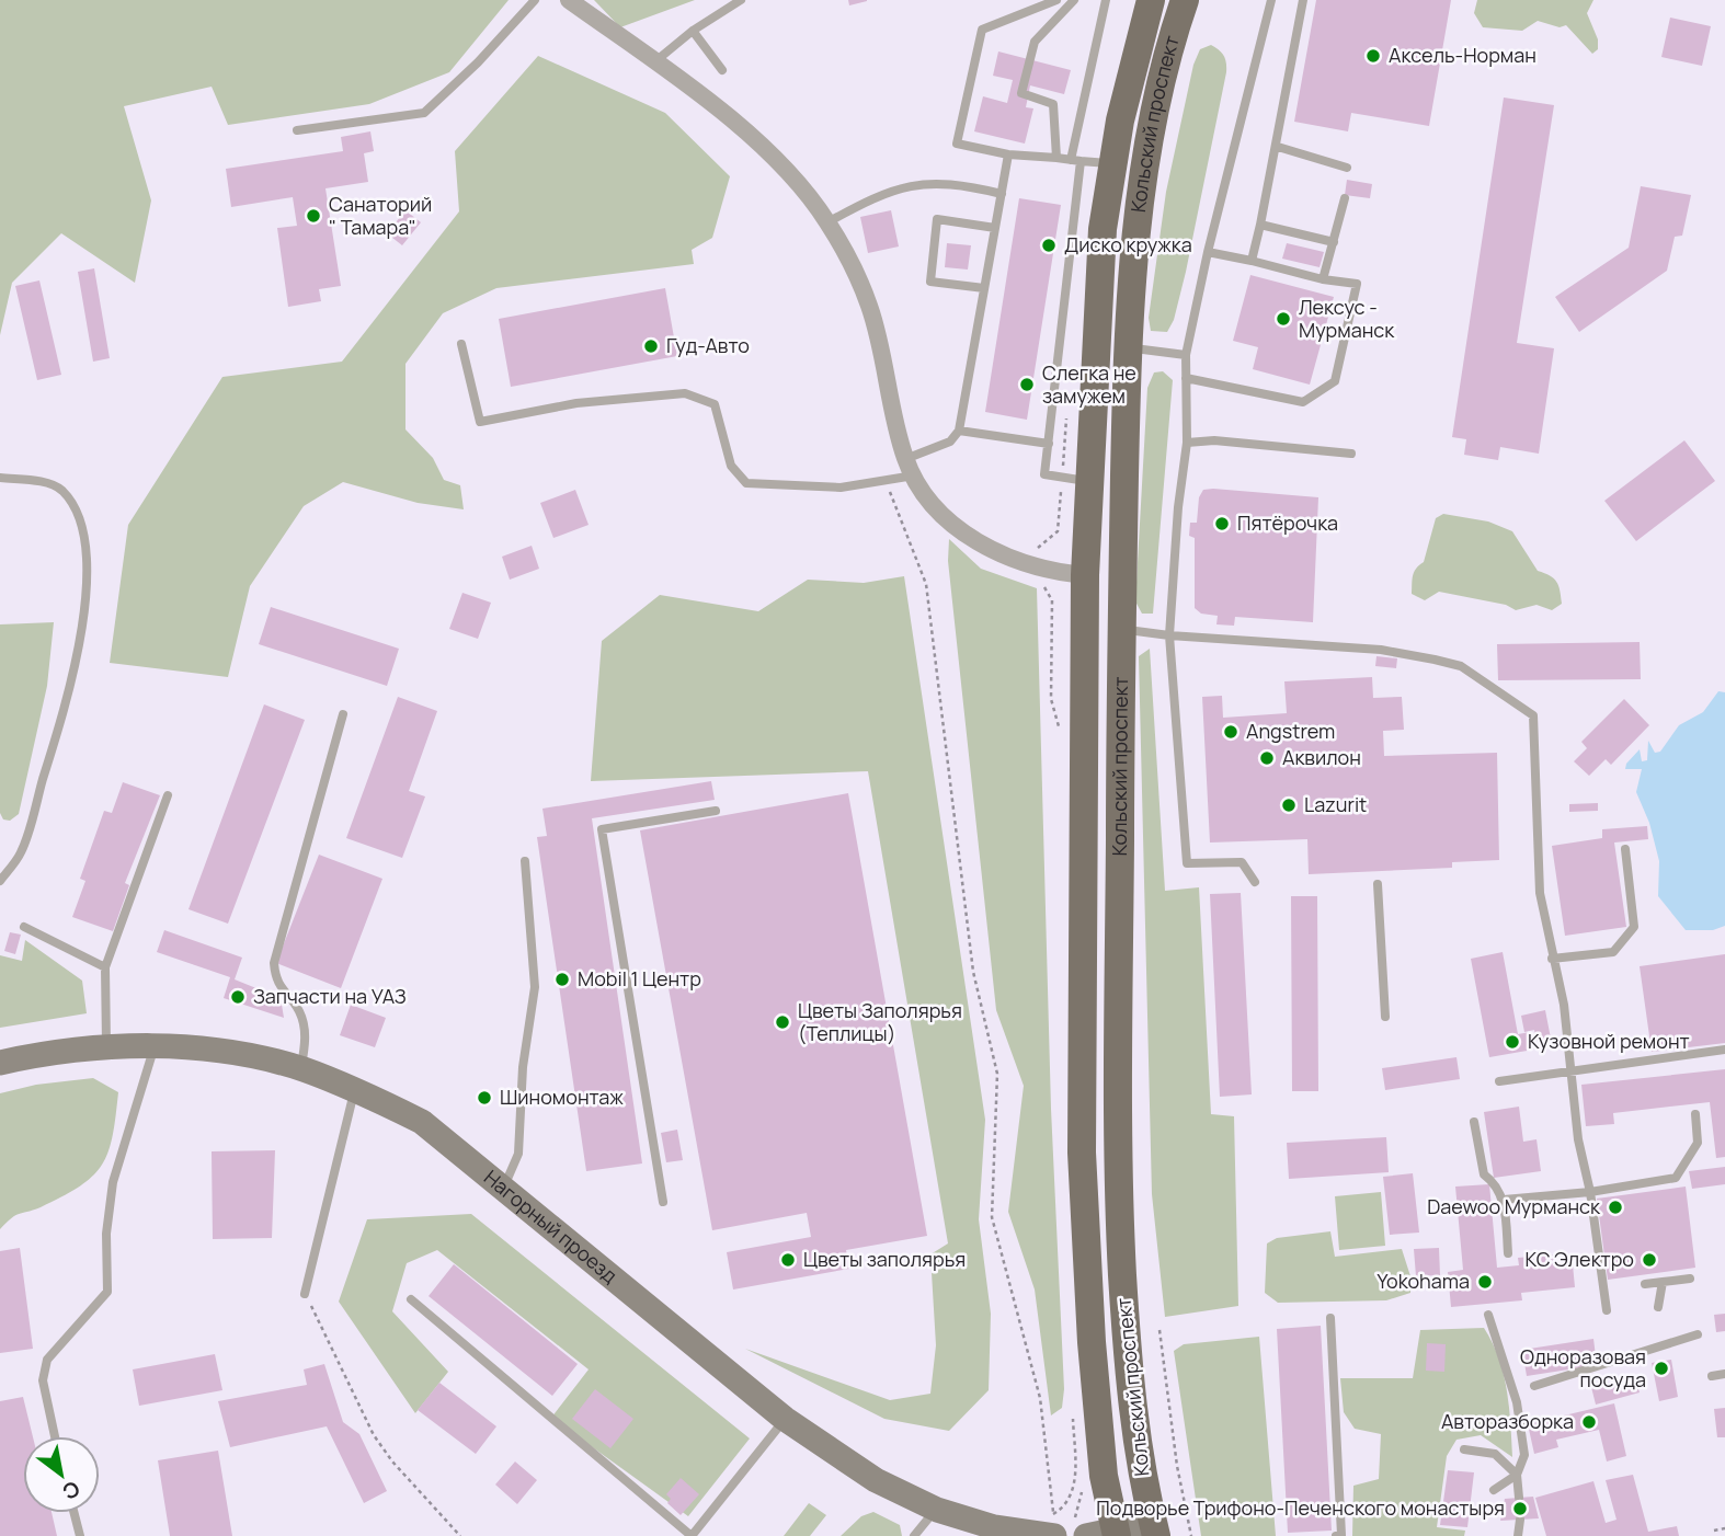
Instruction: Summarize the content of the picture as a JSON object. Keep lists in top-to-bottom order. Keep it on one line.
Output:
{"streets":{"main road":["Кольский проспект","Нагорный проезд"]},"crossings":[["Кольский проспект","Нагорный проезд"]],"places":["Аксель-Норман","Санаторий \" Тамара\"","Диско кружка","Лексус - Мурманск","Гуд-Авто","Слегка не замужем","Пятёрочка","Angstrem","Аквилон","Lazurit","Mobil 1 Центр","Запчасти на УАЗ","Цветы Заполярья (Теплицы)","Кузовной ремонт","Шиномонтаж","Daewoo Мурманск","Цветы заполярья","КС Электро","Yokohama","Одноразовая посуда","Авторазборка","Подворье Трифоно-Печенского монастыря"],"north":"bottom right"}
